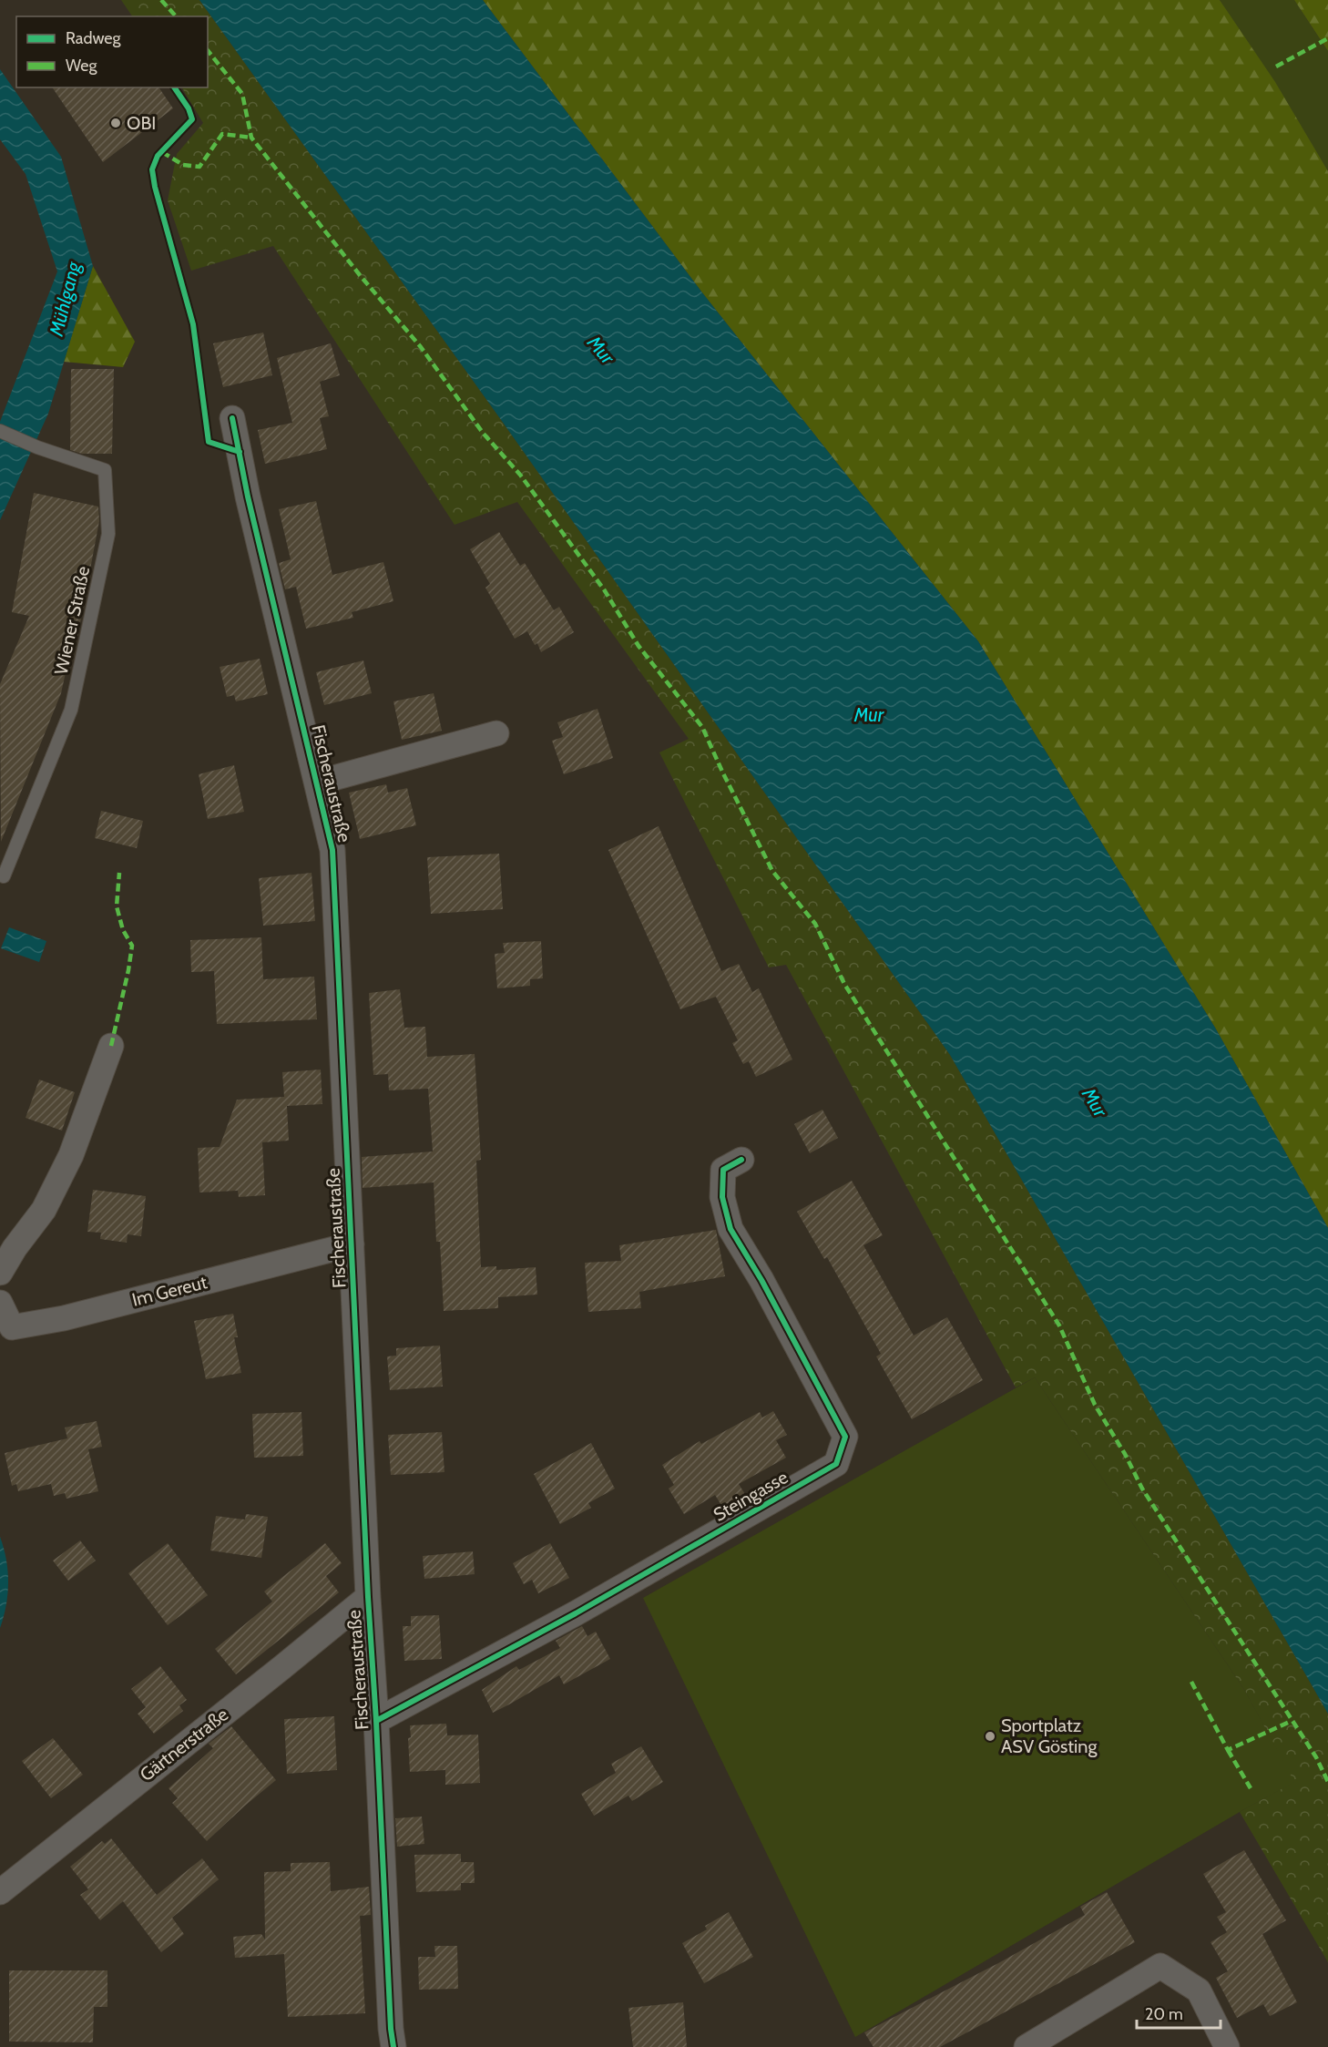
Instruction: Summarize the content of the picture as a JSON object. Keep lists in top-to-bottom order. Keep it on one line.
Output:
{"streets":{"street":["Fischeraustraße","Im Gereut","Steingasse","Gärtnerstraße"],"lane":["Wiener Straße"]},"crossings":[["Fischeraustraße","Im Gereut"],["Fischeraustraße","Steingasse"],["Fischeraustraße","Gärtnerstraße"]],"water":["Mühlgang","Mur"],"places":["OBI","Sportplatz ASV Gösting"],"legend":["Radweg","Weg"],"scale_bar":"20 m"}
